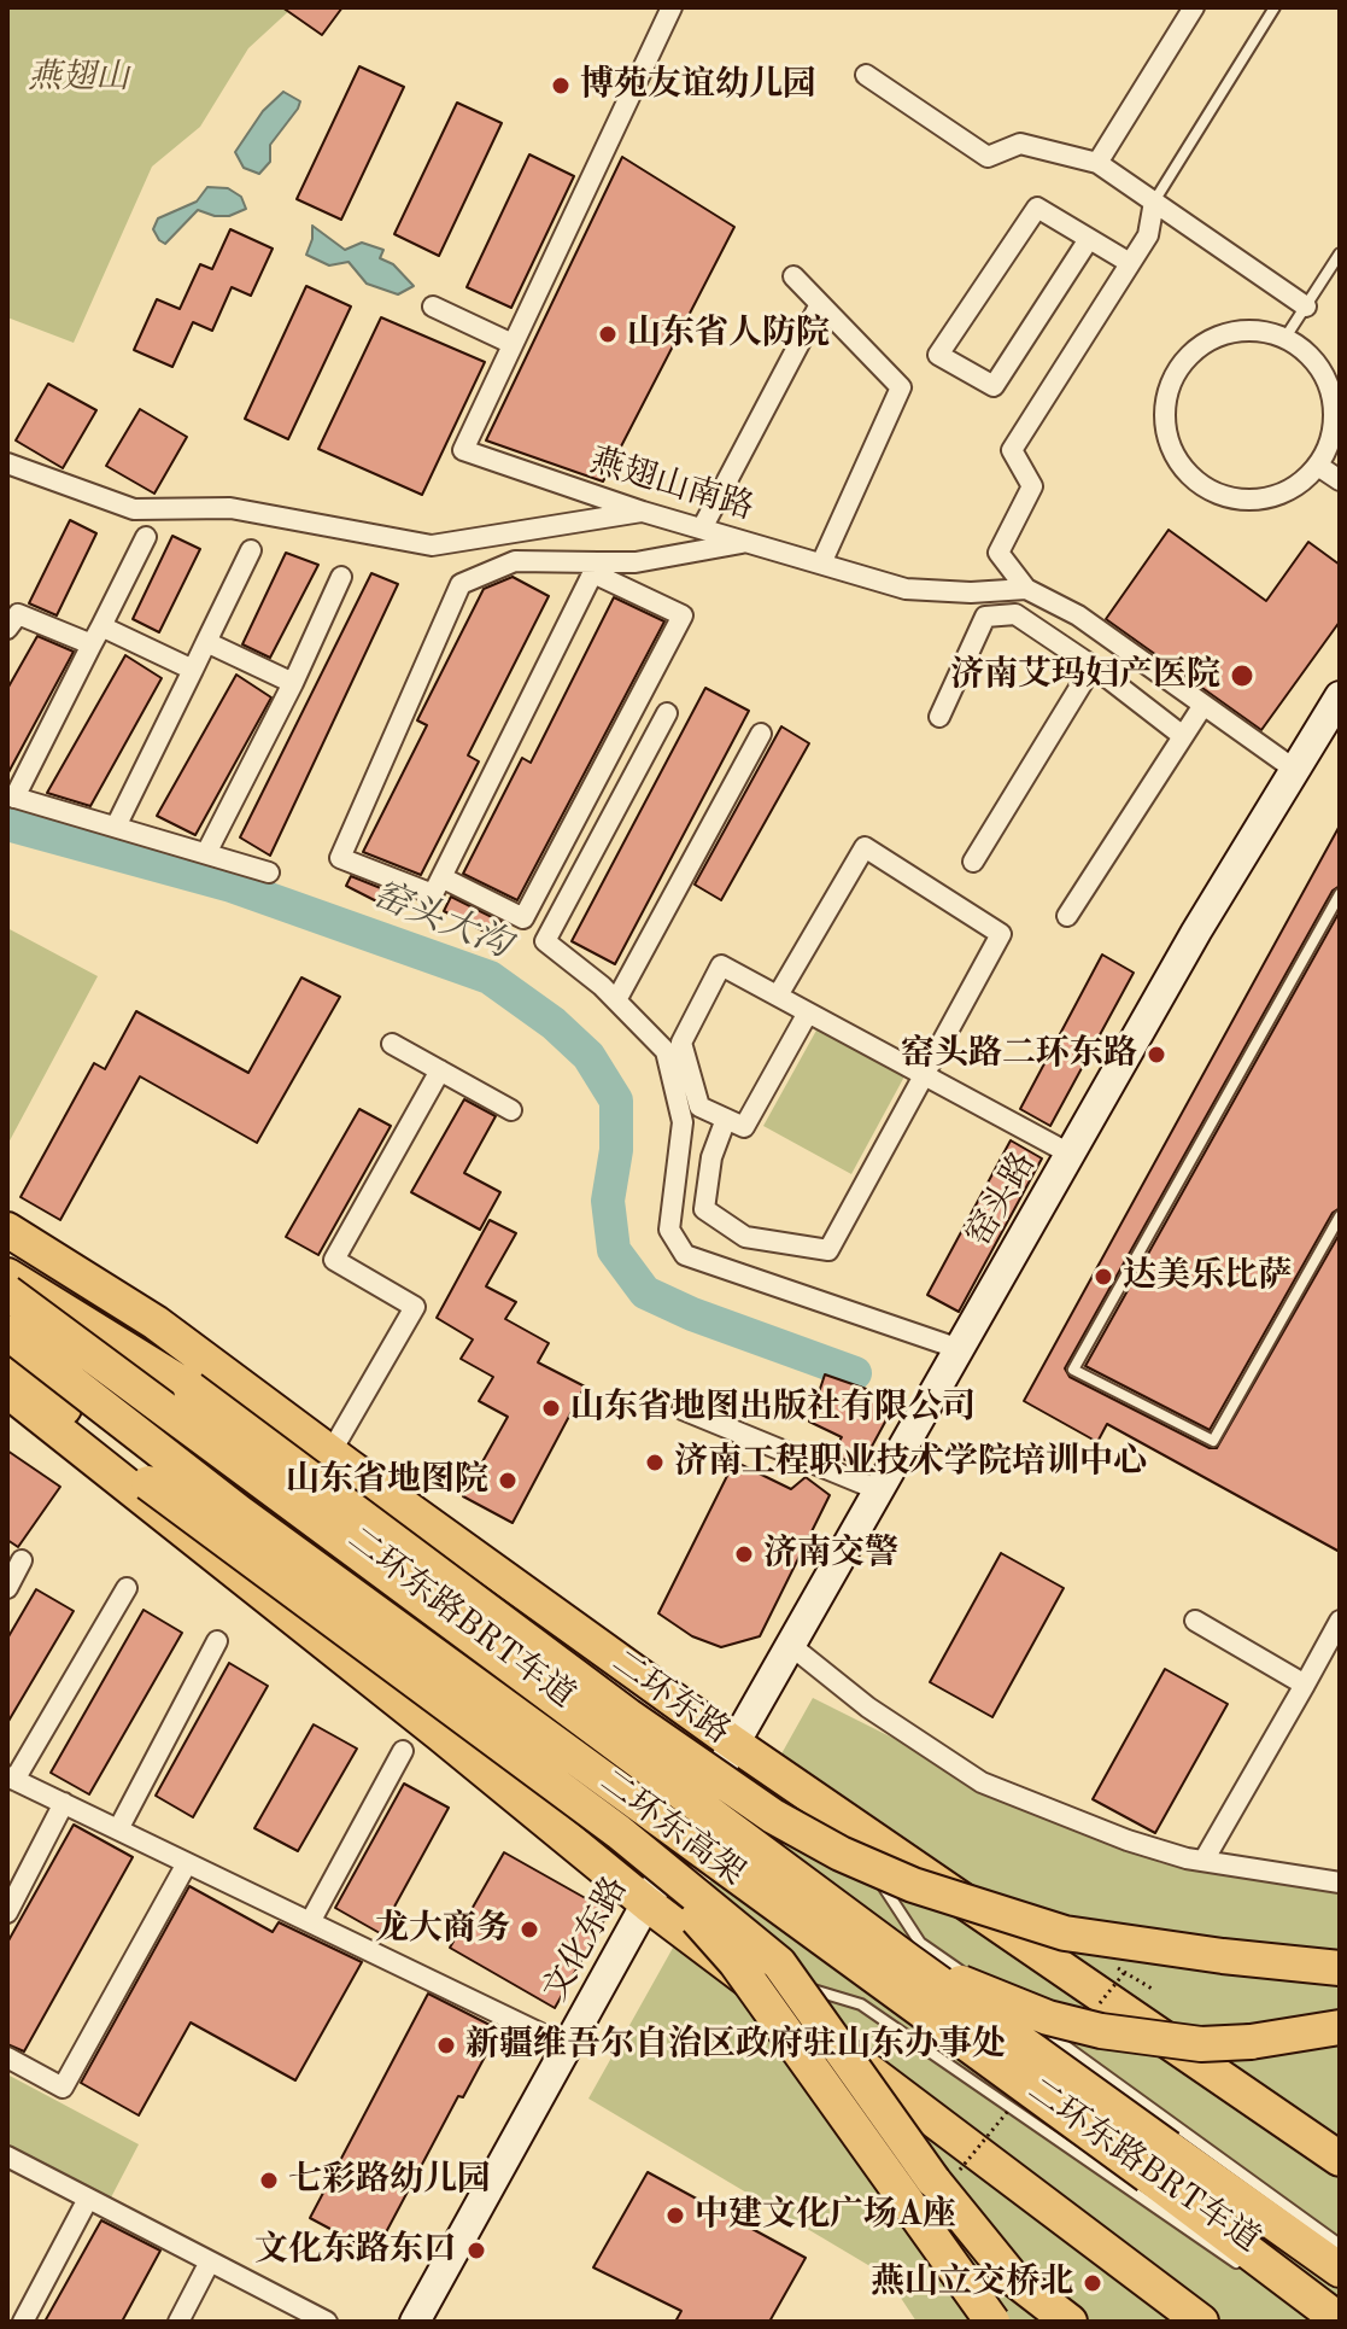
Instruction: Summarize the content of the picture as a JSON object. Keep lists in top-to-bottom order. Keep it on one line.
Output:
{"streets":{"highway":["二环东路","二环东高架"],"main road":["窑头路","文化东路"],"street":["燕翅山南路"],"lane":["二环东路BRT车道"]},"crossings":[["窑头路","二环东路"],["窑头路","文化东路"],["二环东路","文化东路"]],"water":["窑头大沟"],"parks":["燕翅山"],"places":["博苑友谊幼儿园","山东省人防院","济南艾玛妇产医院","窑头路二环东路","达美乐比萨","山东省地图出版社有限公司","济南工程职业技术学院培训中心","山东省地图院","济南交警","龙大商务","新疆维吾尔自治区政府驻山东办事处","七彩路幼儿园","中建文化广场A座","文化东路东口","燕山立交桥北"]}
